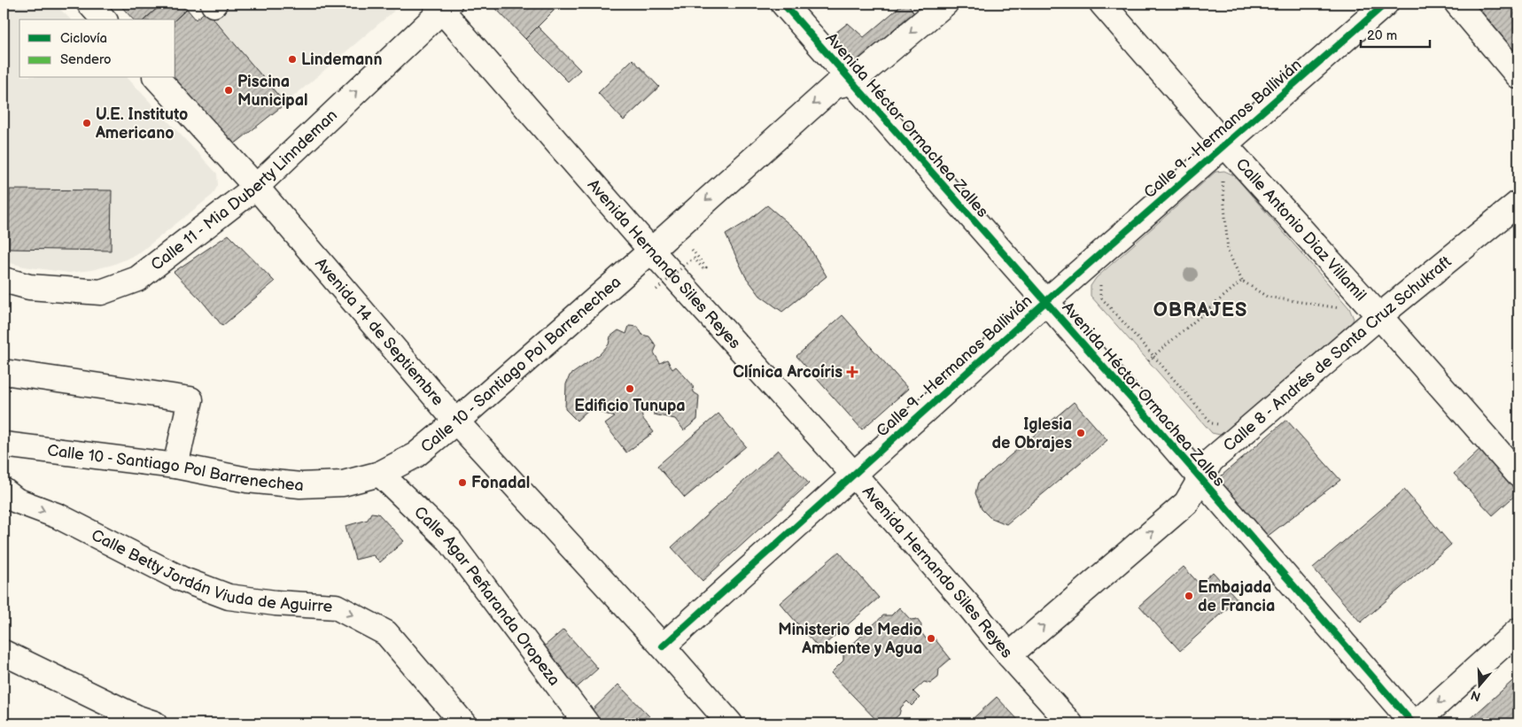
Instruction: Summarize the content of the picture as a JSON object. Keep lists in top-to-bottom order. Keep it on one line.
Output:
{"streets":{"street":["Avenida Héctor Ormachea Zalles","Calle 9 - Hermanos Ballivián","Calle 11 - Mia Duberty Linndeman","Calle Antonio Diaz Villamil","Avenida Hernando Siles Reyes","Avenida 14 de Septiembre","Calle 8 - Andrés de Santa Cruz Schukraft","Calle 10 - Santiago Pol Barrenechea","Calle Betty Jordán Viuda de Aguirre","Calle Agar Peñaranda Oropeza"]},"crossings":[["Avenida Héctor Ormachea Zalles","Calle 9 - Hermanos Ballivián"],["Avenida Héctor Ormachea Zalles","Calle 8 - Andrés de Santa Cruz Schukraft"],["Avenida Héctor Ormachea Zalles","Calle 10 - Santiago Pol Barrenechea"],["Calle 9 - Hermanos Ballivián","Calle Antonio Diaz Villamil"],["Calle 9 - Hermanos Ballivián","Avenida Hernando Siles Reyes"],["Calle 9 - Hermanos Ballivián","Avenida 14 de Septiembre"],["Calle 11 - Mia Duberty Linndeman","Avenida Hernando Siles Reyes"],["Calle 11 - Mia Duberty Linndeman","Avenida 14 de Septiembre"],["Calle Antonio Diaz Villamil","Calle 8 - Andrés de Santa Cruz Schukraft"],["Avenida Hernando Siles Reyes","Calle 8 - Andrés de Santa Cruz Schukraft"],["Avenida Hernando Siles Reyes","Calle 10 - Santiago Pol Barrenechea"],["Avenida 14 de Septiembre","Calle 10 - Santiago Pol Barrenechea"],["Calle 10 - Santiago Pol Barrenechea","Calle Agar Peñaranda Oropeza"]],"one_way":["Calle 11 - Mia Duberty Linndeman","Calle 8 - Andrés de Santa Cruz Schukraft"],"districts":["OBRAJES"],"places":{"other":["Lindemann","Piscina Municipal","U.E. Instituto Americano","Edificio Tunupa","Iglesia de Obrajes","Fonadal","Embajada de Francia","Ministerio de Medio Ambiente y Agua"],"health":["Clínica Arcoíris"]},"legend":["Ciclovía","Sendero"],"scale_bar":"20 m","north":"bottom"}
